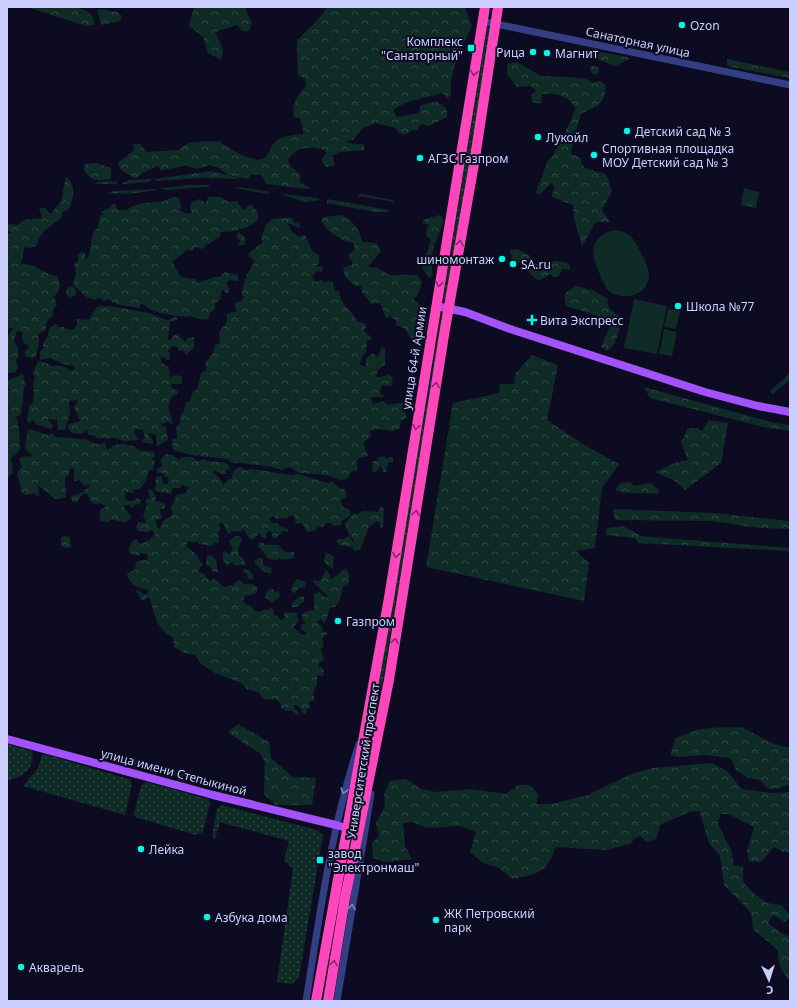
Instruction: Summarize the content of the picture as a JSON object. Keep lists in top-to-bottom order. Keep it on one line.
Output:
{"streets":{"highway":["улица 64-й Армии","Университетский проспект"],"main road":["улица имени Степыкиной"],"street":["Санаторная улица"]},"crossings":[["Санаторная улица","улица 64-й Армии"],["улица 64-й Армии","Университетский проспект"],["Университетский проспект","улица имени Степыкиной"]],"places":{"other":["Ozon","Рица","Магнит","Детский сад № 3","Лукойл","Спортивная площадка МОУ Детский сад № 3","АГЗС Газпром","шиномонтаж","SA.ru","Школа №77","Газпром","Лейка","Азбука дома","ЖК Петровский парк","Акварель"],"transit":["Комплекс \"Санаторный\"","завод \"Электронмаш\""],"health":["Вита Экспресс"]},"north":"bottom"}
